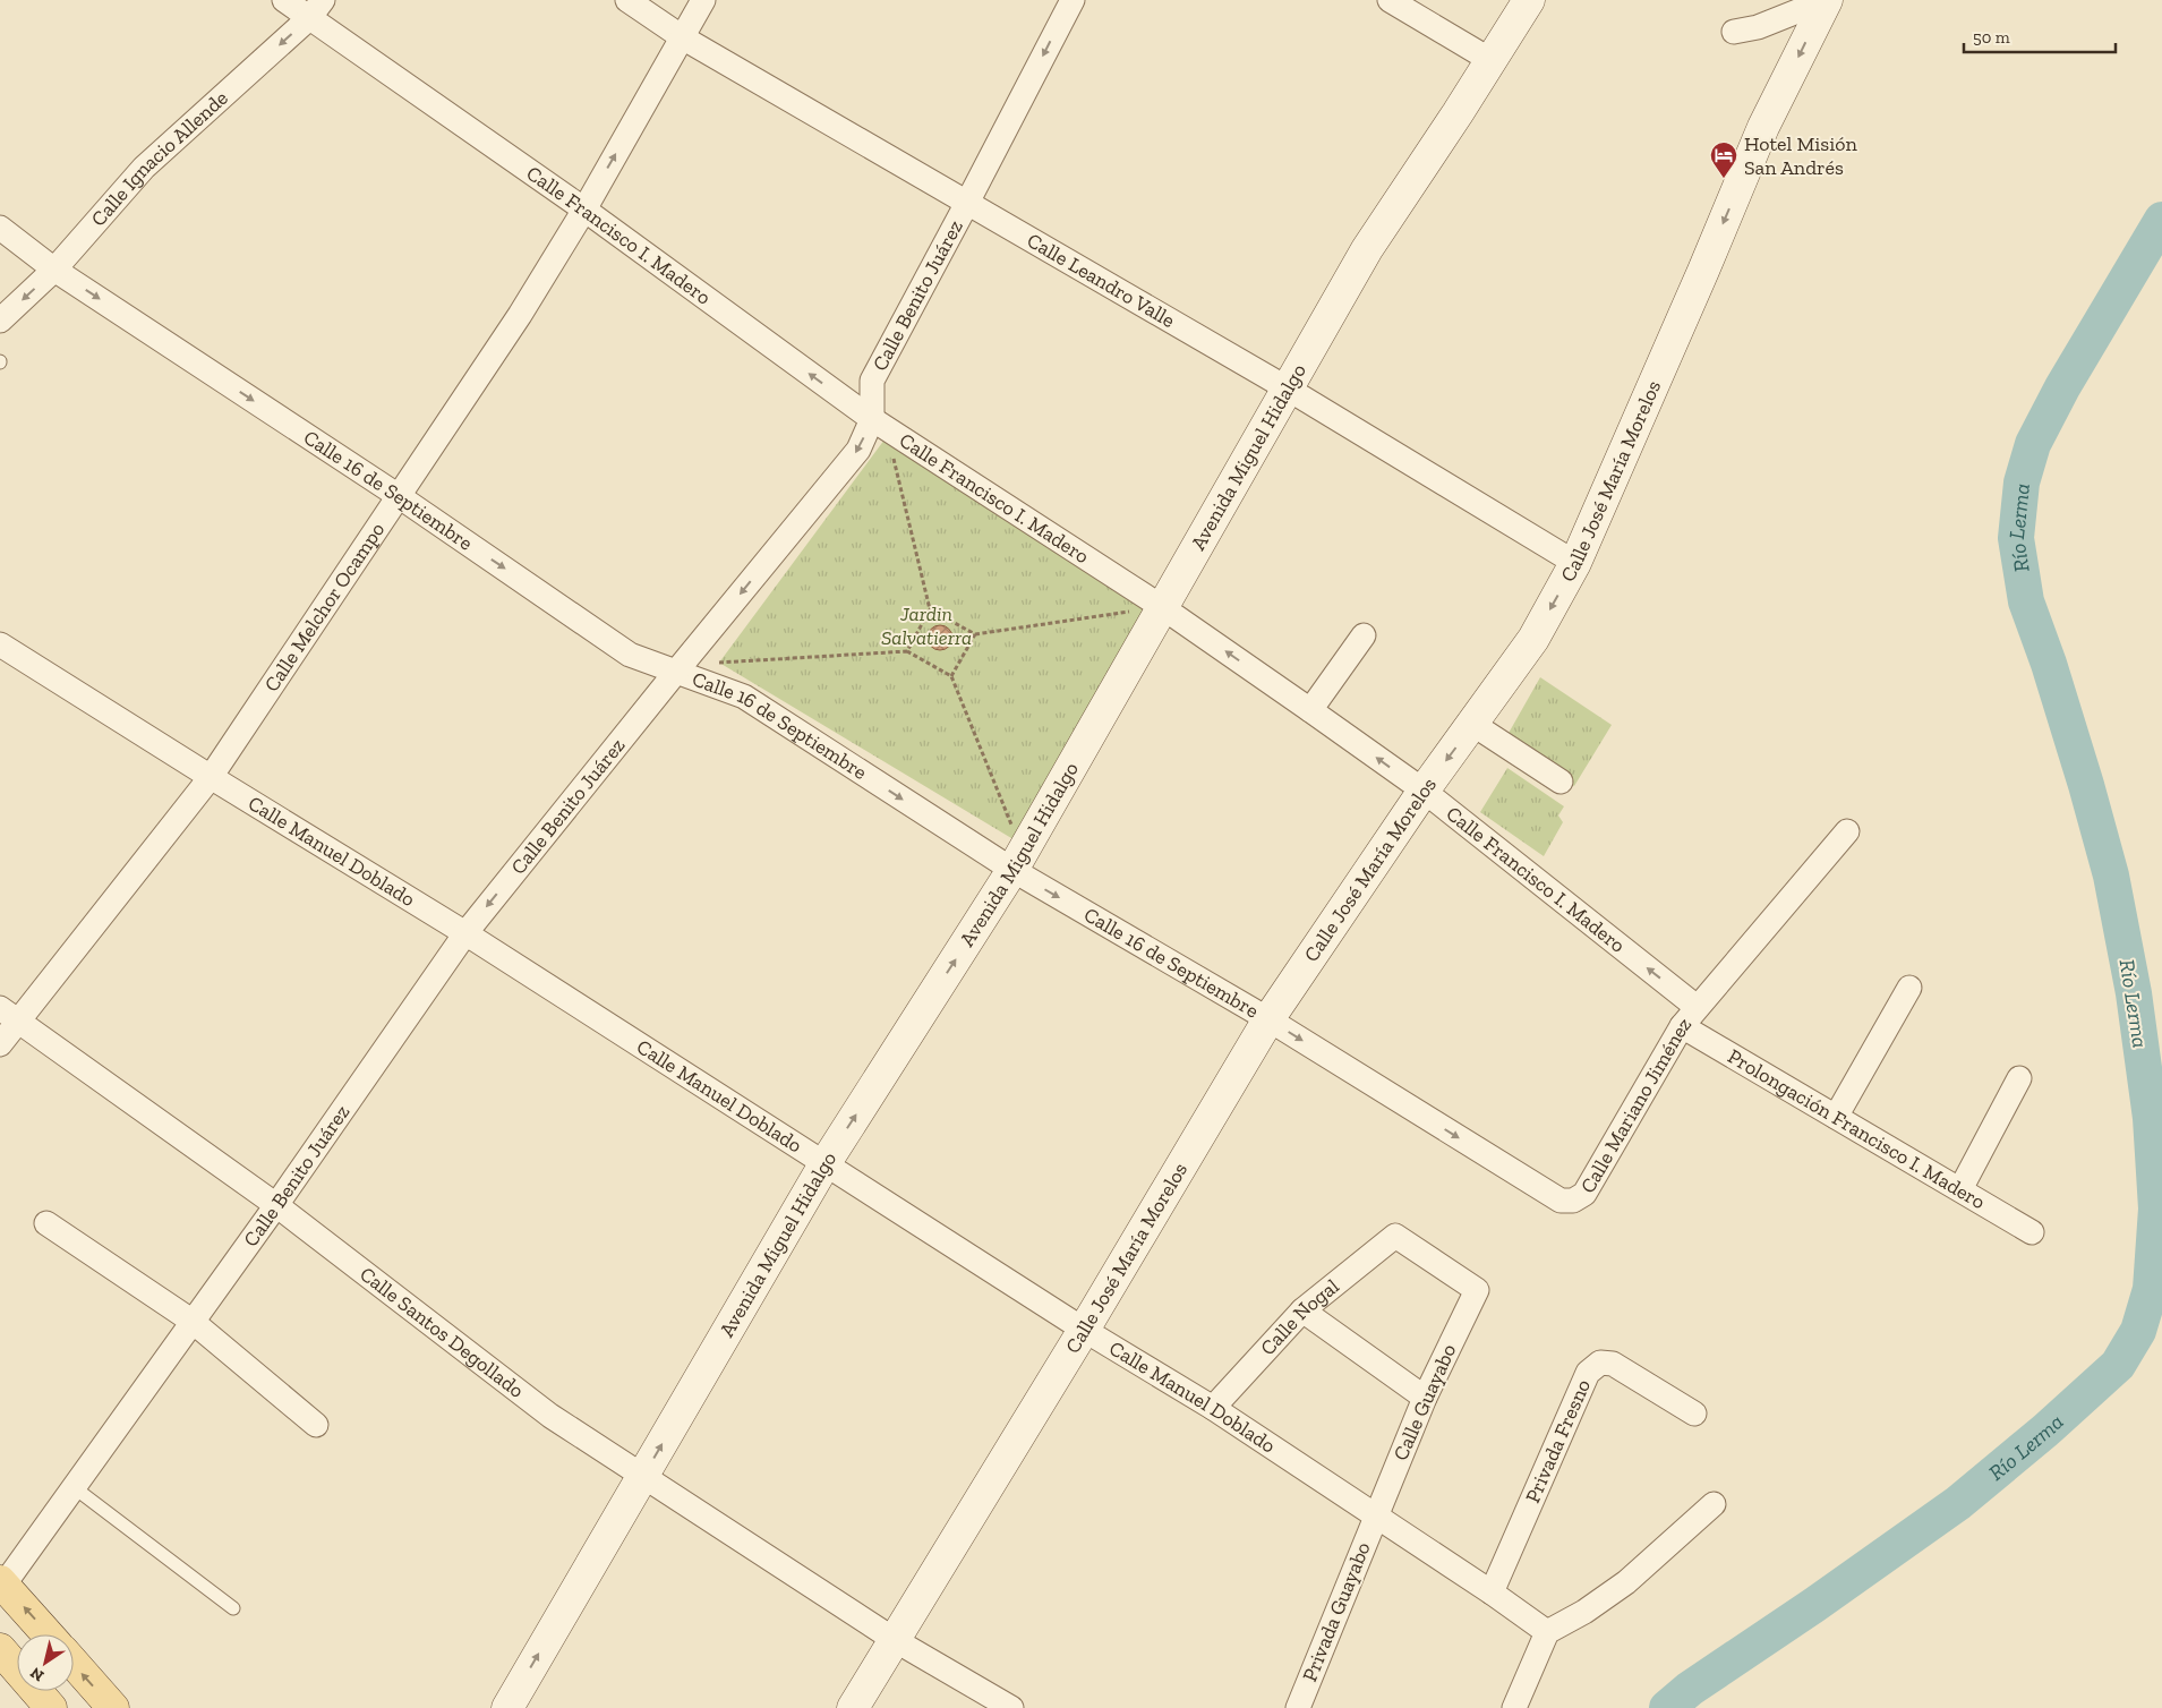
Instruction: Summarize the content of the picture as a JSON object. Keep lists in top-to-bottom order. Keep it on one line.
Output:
{"streets":{"street":["Calle Ignacio Allende","Calle Francisco I. Madero","Calle Leandro Valle","Calle Benito Juárez","Avenida Miguel Hidalgo","Calle José María Morelos","Calle 16 de Septiembre","Calle Melchor Ocampo","Calle Manuel Doblado","Calle Mariano Jiménez","Prolongación Francisco I. Madero","Calle Nogal","Calle Santos Degollado","Calle Guayabo","Privada Fresno","Privada Guayabo"]},"crossings":[["Calle Ignacio Allende","Calle Francisco I. Madero"],["Calle Ignacio Allende","Calle 16 de Septiembre"],["Calle Francisco I. Madero","Calle Benito Juárez"],["Calle Francisco I. Madero","Avenida Miguel Hidalgo"],["Calle Francisco I. Madero","Calle José María Morelos"],["Calle Francisco I. Madero","Calle Melchor Ocampo"],["Calle Francisco I. Madero","Calle Mariano Jiménez"],["Calle Leandro Valle","Calle Benito Juárez"],["Calle Leandro Valle","Avenida Miguel Hidalgo"],["Calle Leandro Valle","Calle José María Morelos"],["Calle Leandro Valle","Calle Melchor Ocampo"],["Calle Benito Juárez","Calle 16 de Septiembre"],["Calle Benito Juárez","Calle Manuel Doblado"],["Calle Benito Juárez","Calle Santos Degollado"],["Avenida Miguel Hidalgo","Calle 16 de Septiembre"],["Avenida Miguel Hidalgo","Calle Manuel Doblado"],["Avenida Miguel Hidalgo","Calle Santos Degollado"],["Calle José María Morelos","Calle 16 de Septiembre"],["Calle José María Morelos","Calle Manuel Doblado"],["Calle José María Morelos","Calle Santos Degollado"],["Calle 16 de Septiembre","Calle Melchor Ocampo"],["Calle 16 de Septiembre","Calle Mariano Jiménez"],["Calle Melchor Ocampo","Calle Manuel Doblado"],["Calle Melchor Ocampo","Calle Santos Degollado"],["Calle Manuel Doblado","Calle Nogal"],["Calle Manuel Doblado","Calle Guayabo"],["Calle Manuel Doblado","Privada Fresno"],["Calle Manuel Doblado","Privada Guayabo"],["Calle Mariano Jiménez","Prolongación Francisco I. Madero"],["Calle Nogal","Calle Guayabo"],["Calle Guayabo","Privada Guayabo"]],"one_way":["Calle Ignacio Allende","Calle Francisco I. Madero","Calle Benito Juárez","Avenida Miguel Hidalgo","Calle José María Morelos","Calle 16 de Septiembre"],"water":["Río Lerma"],"parks":["Jardin Salvatierra"],"places":{"hotel":["Hotel Misión San Andrés"]},"scale_bar":"50 m","north":"bottom left"}
